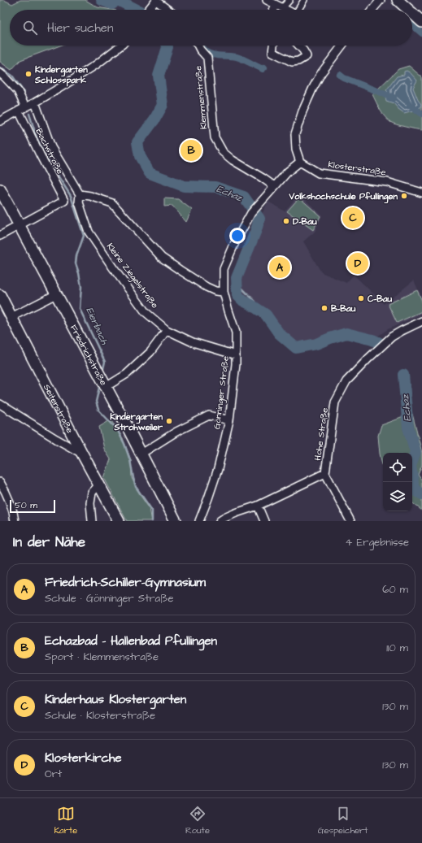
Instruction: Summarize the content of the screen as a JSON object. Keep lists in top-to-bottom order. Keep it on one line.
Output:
{"streets":{"main road":["Friedrichstraße","Seitenstraße"],"street":["Klemmenstraße","Bachstraße","Klosterstraße","Kleine Ziegelstraße","Gönninger Straße","Hohe Straße"]},"crossings":[["Klemmenstraße","Gönninger Straße"],["Bachstraße","Friedrichstraße"],["Klosterstraße","Gönninger Straße"],["Kleine Ziegelstraße","Gönninger Straße"]],"water":["Echaz","Eierbach"],"places":["Kindergarten Schlosspark","Volkshochschule Pfullingen","D-Bau","C-Bau","B-Bau","Kindergarten Strohweiler"],"scale_bar":"50 m","page":{"search":"Hier suchen","pins":["B","C","D","A"],"scale":"50 m","heading":["In der Nähe","4 Ergebnisse"],"list":[{"mark":"A","name":"Friedrich-Schiller-Gymnasium","note":"Schule · Gönninger Straße","value":"60 m"},{"mark":"B","name":"Echazbad - Hallenbad Pfullingen","note":"Sport · Klemmenstraße","value":"110 m"},{"mark":"C","name":"Kinderhaus Klostergarten","note":"Schule · Klosterstraße","value":"130 m"},{"mark":"D","name":"Klosterkirche","note":"Ort","value":"130 m"}],"nav":["Karte","Route","Gespeichert"]}}
